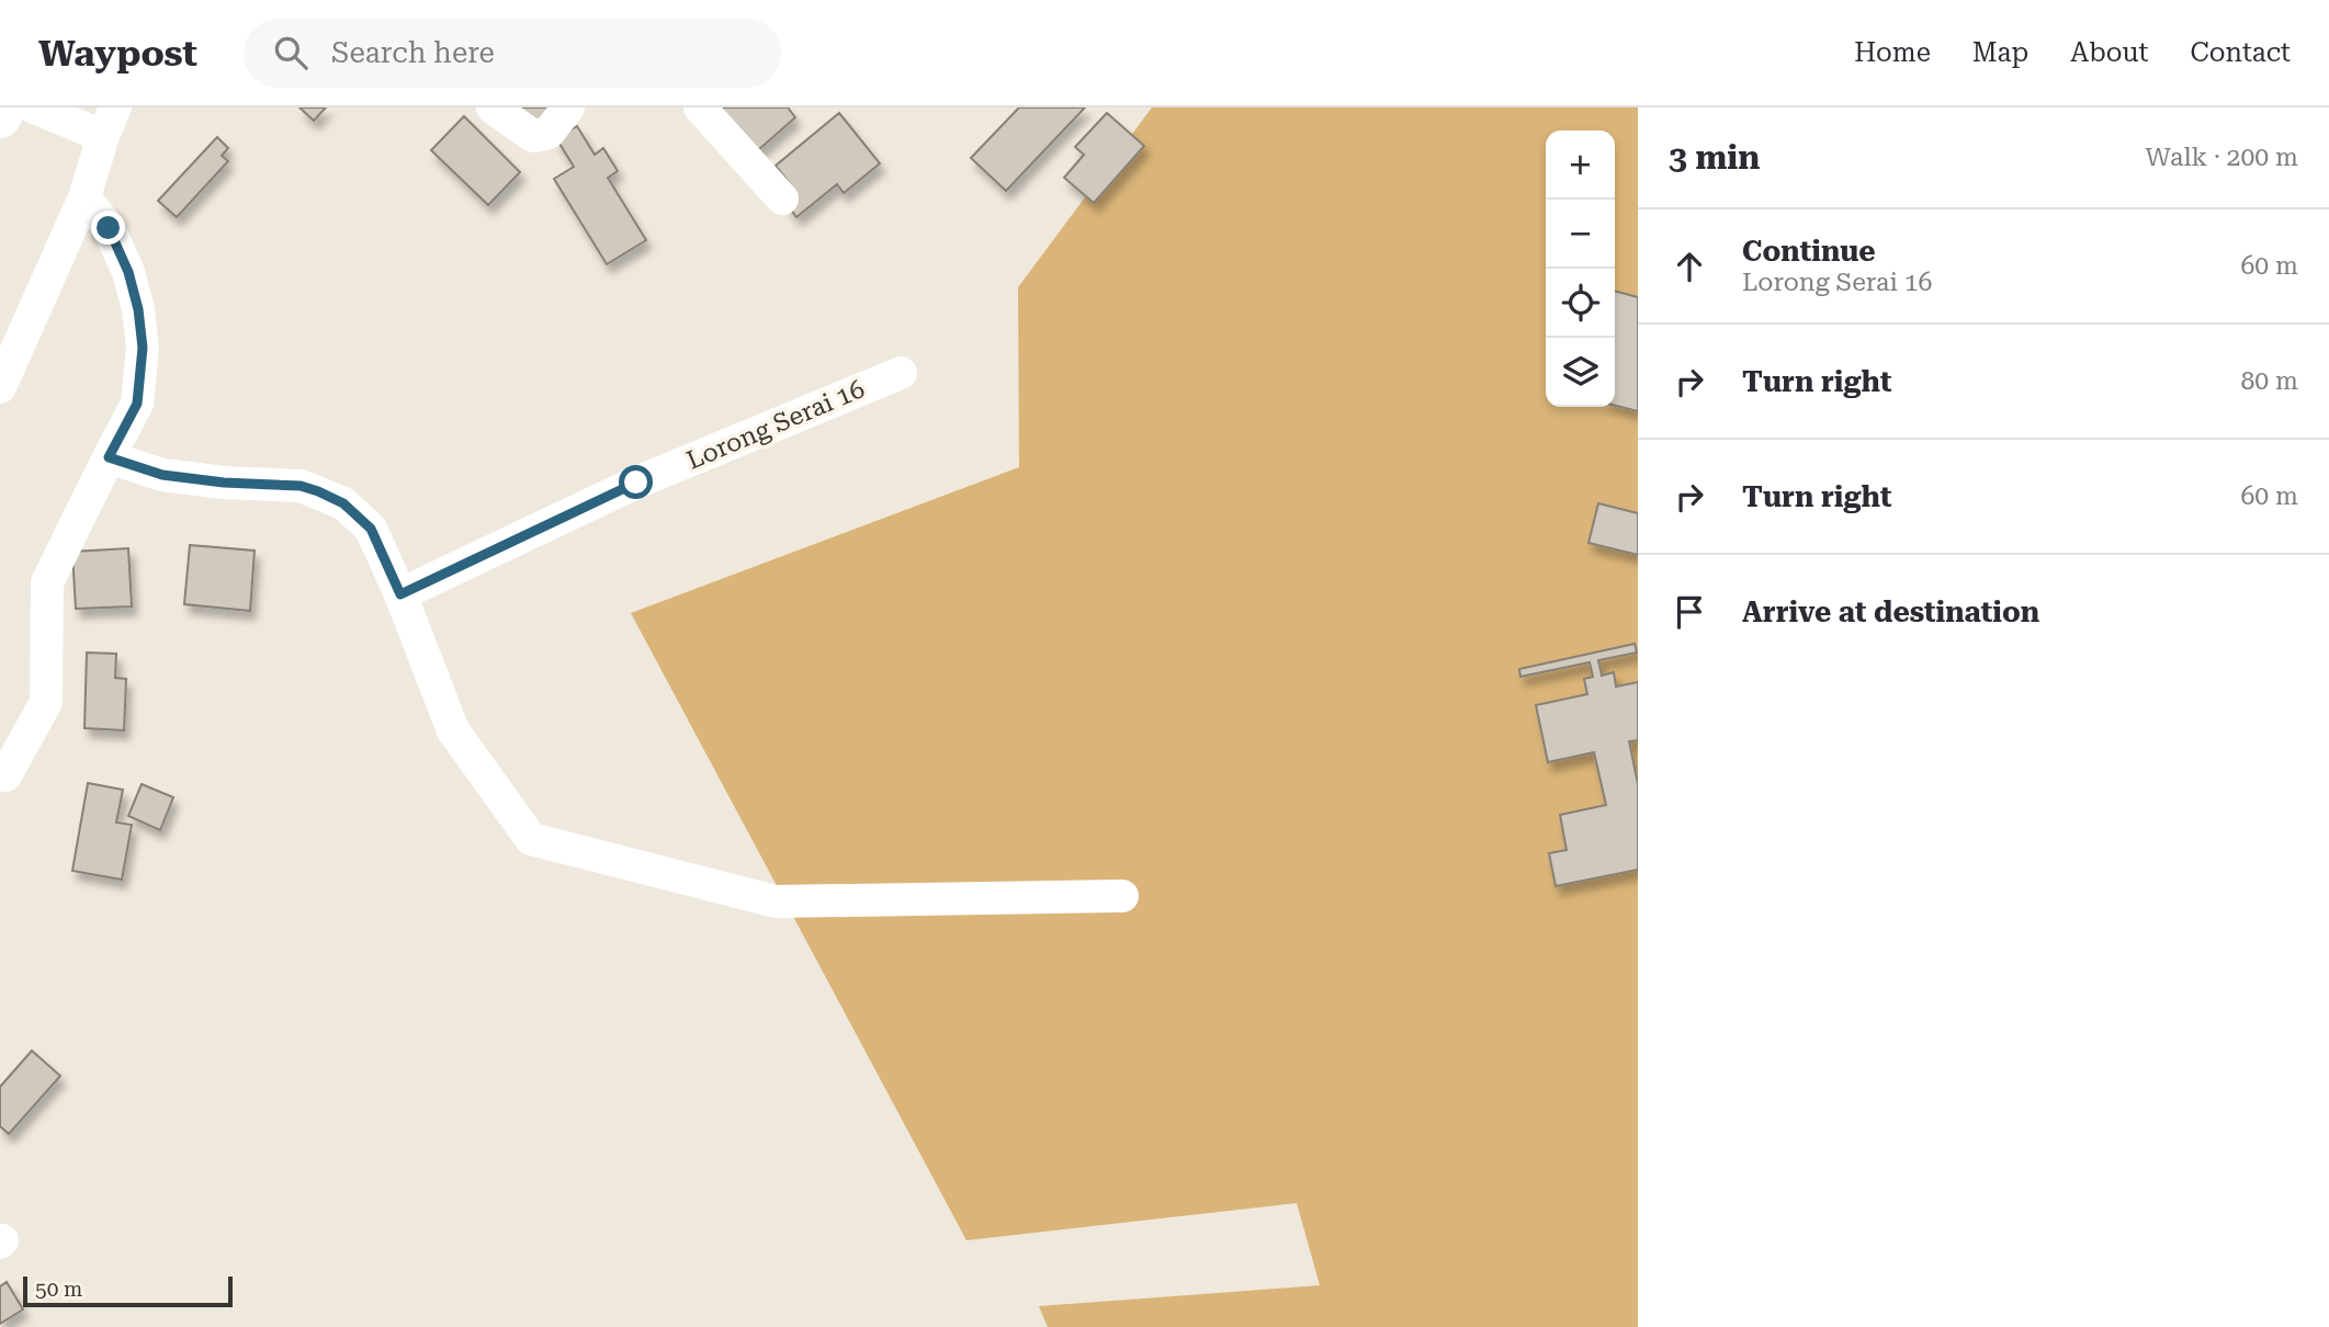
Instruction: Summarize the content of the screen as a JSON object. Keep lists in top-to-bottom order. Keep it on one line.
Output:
{"streets":{"street":["Lorong Serai 16"]},"scale_bar":"50 m","page":{"header":"Waypost","search":"Search here","nav":["Home","Map","About","Contact"],"heading":["3 min","Walk · 200 m"],"map_buttons":["+","−"],"list":[["Continue","Lorong Serai 16","60 m"],["Turn right","80 m"],["Turn right","60 m"],"Arrive at destination"],"scale":"50 m"}}
